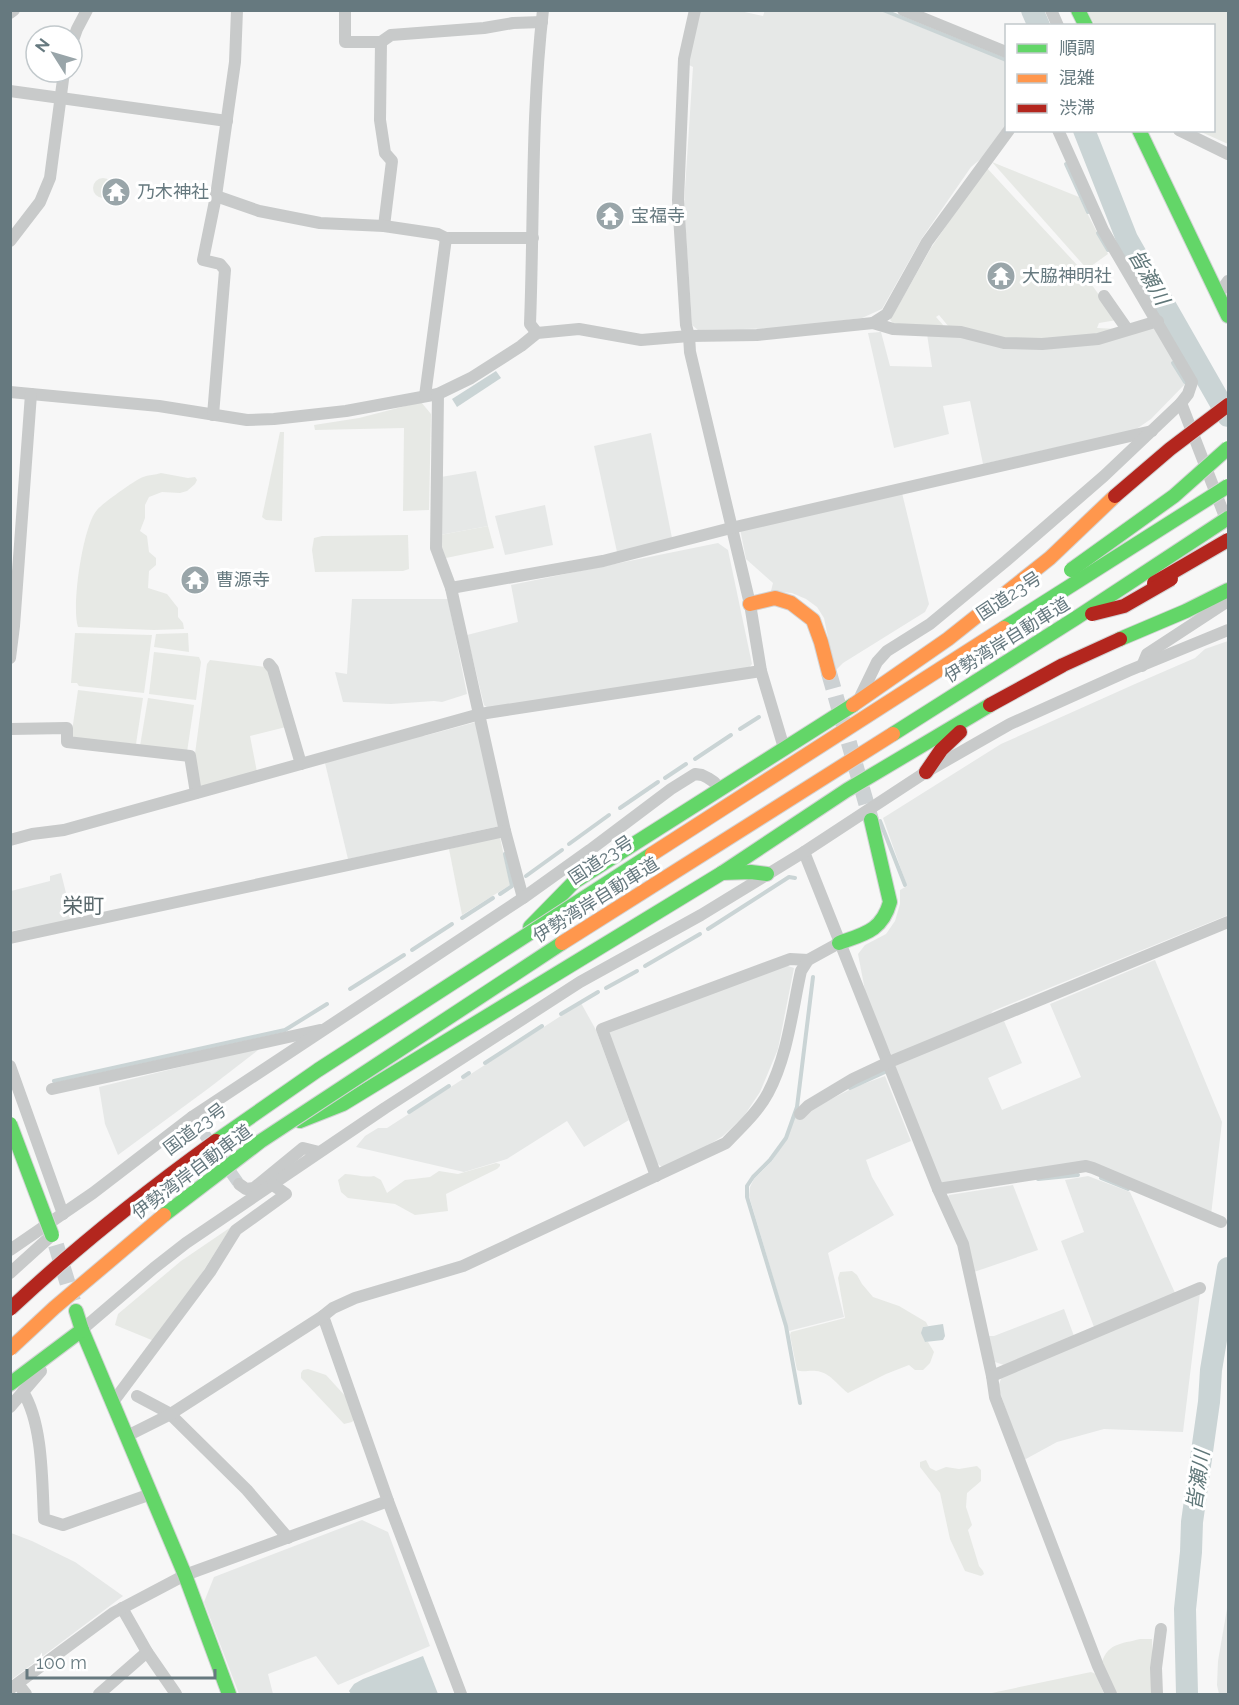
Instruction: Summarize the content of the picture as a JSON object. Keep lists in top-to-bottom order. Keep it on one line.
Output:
{"streets":{"main road":["国道23号","伊勢湾岸自動車道"]},"crossings":[["国道23号","伊勢湾岸自動車道"]],"districts":["栄町"],"water":["皆瀬川"],"places":{"temple":["乃木神社","宝福寺","大脇神明社","曹源寺"]},"legend":["順調","混雑","渋滞"],"scale_bar":"100 m","north":"top left"}
